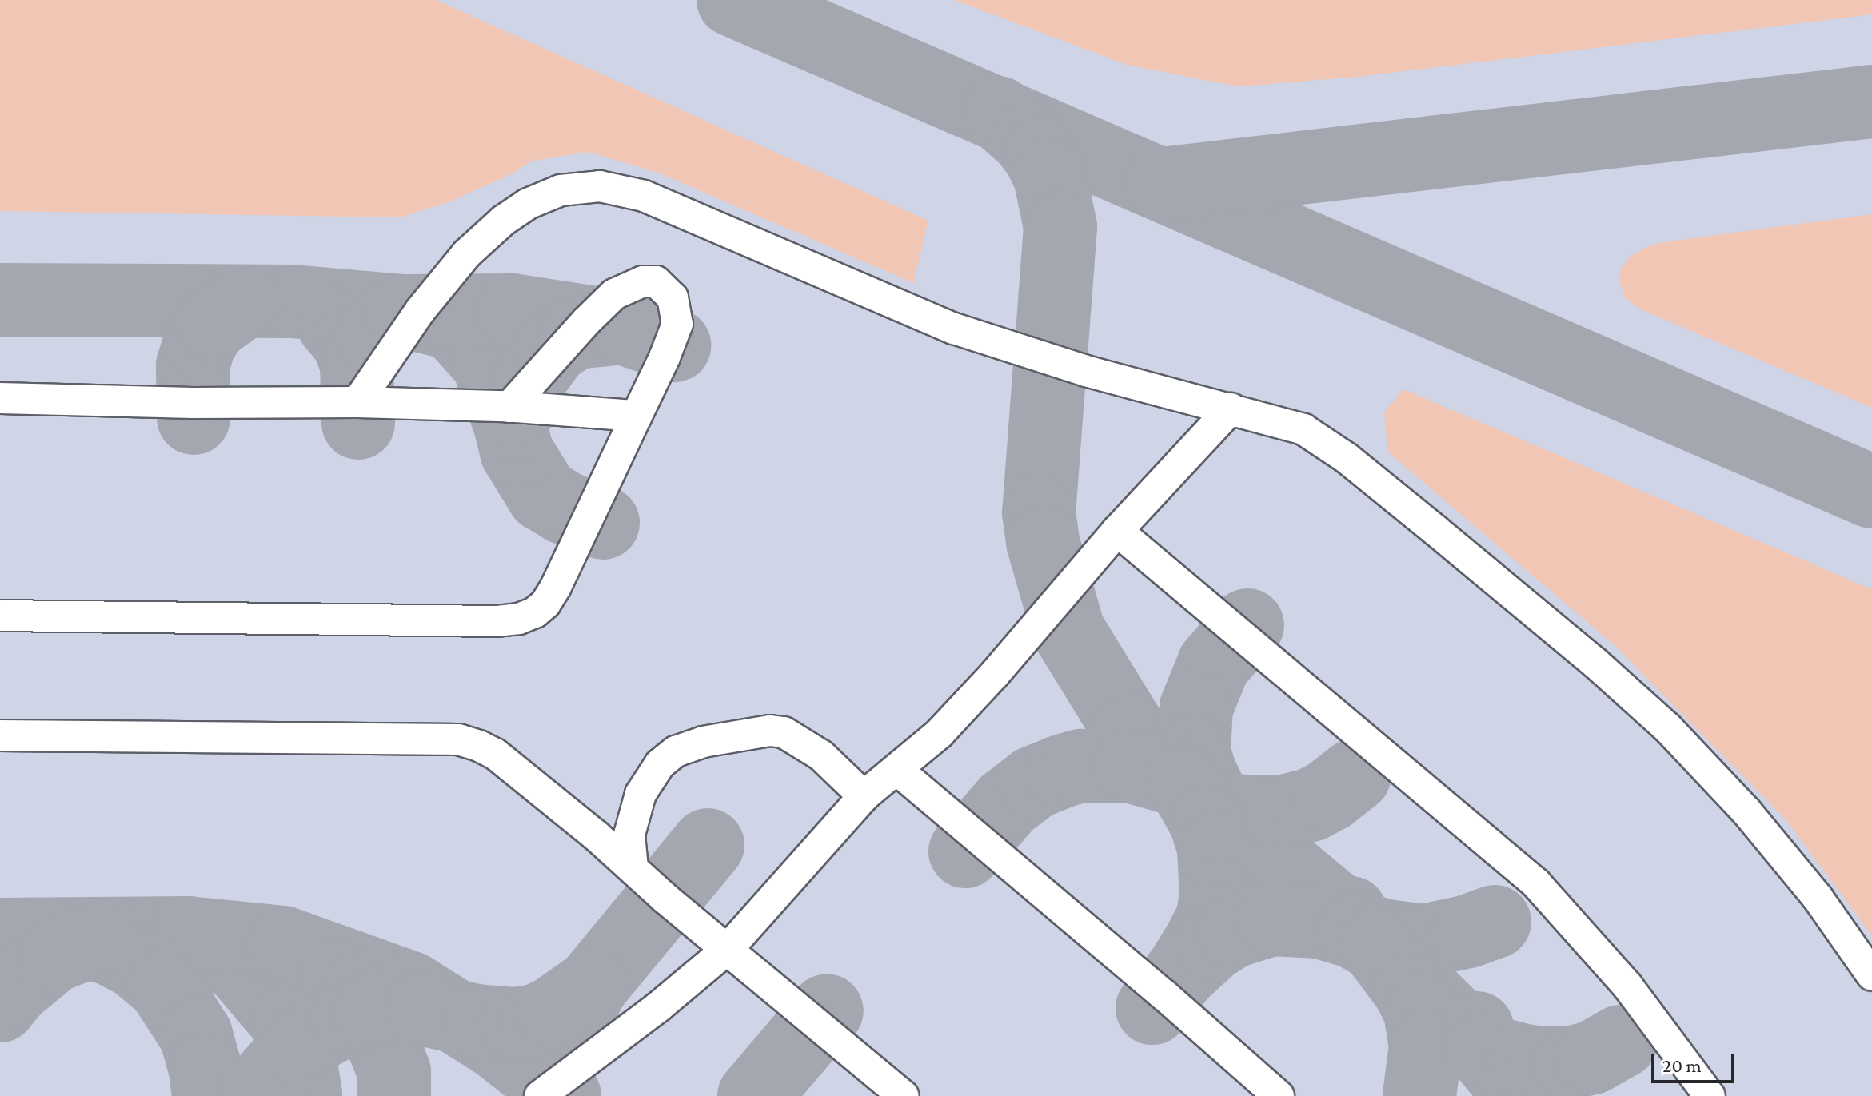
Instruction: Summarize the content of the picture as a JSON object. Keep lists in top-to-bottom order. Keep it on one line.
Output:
{"scale_bar":"20 m"}
